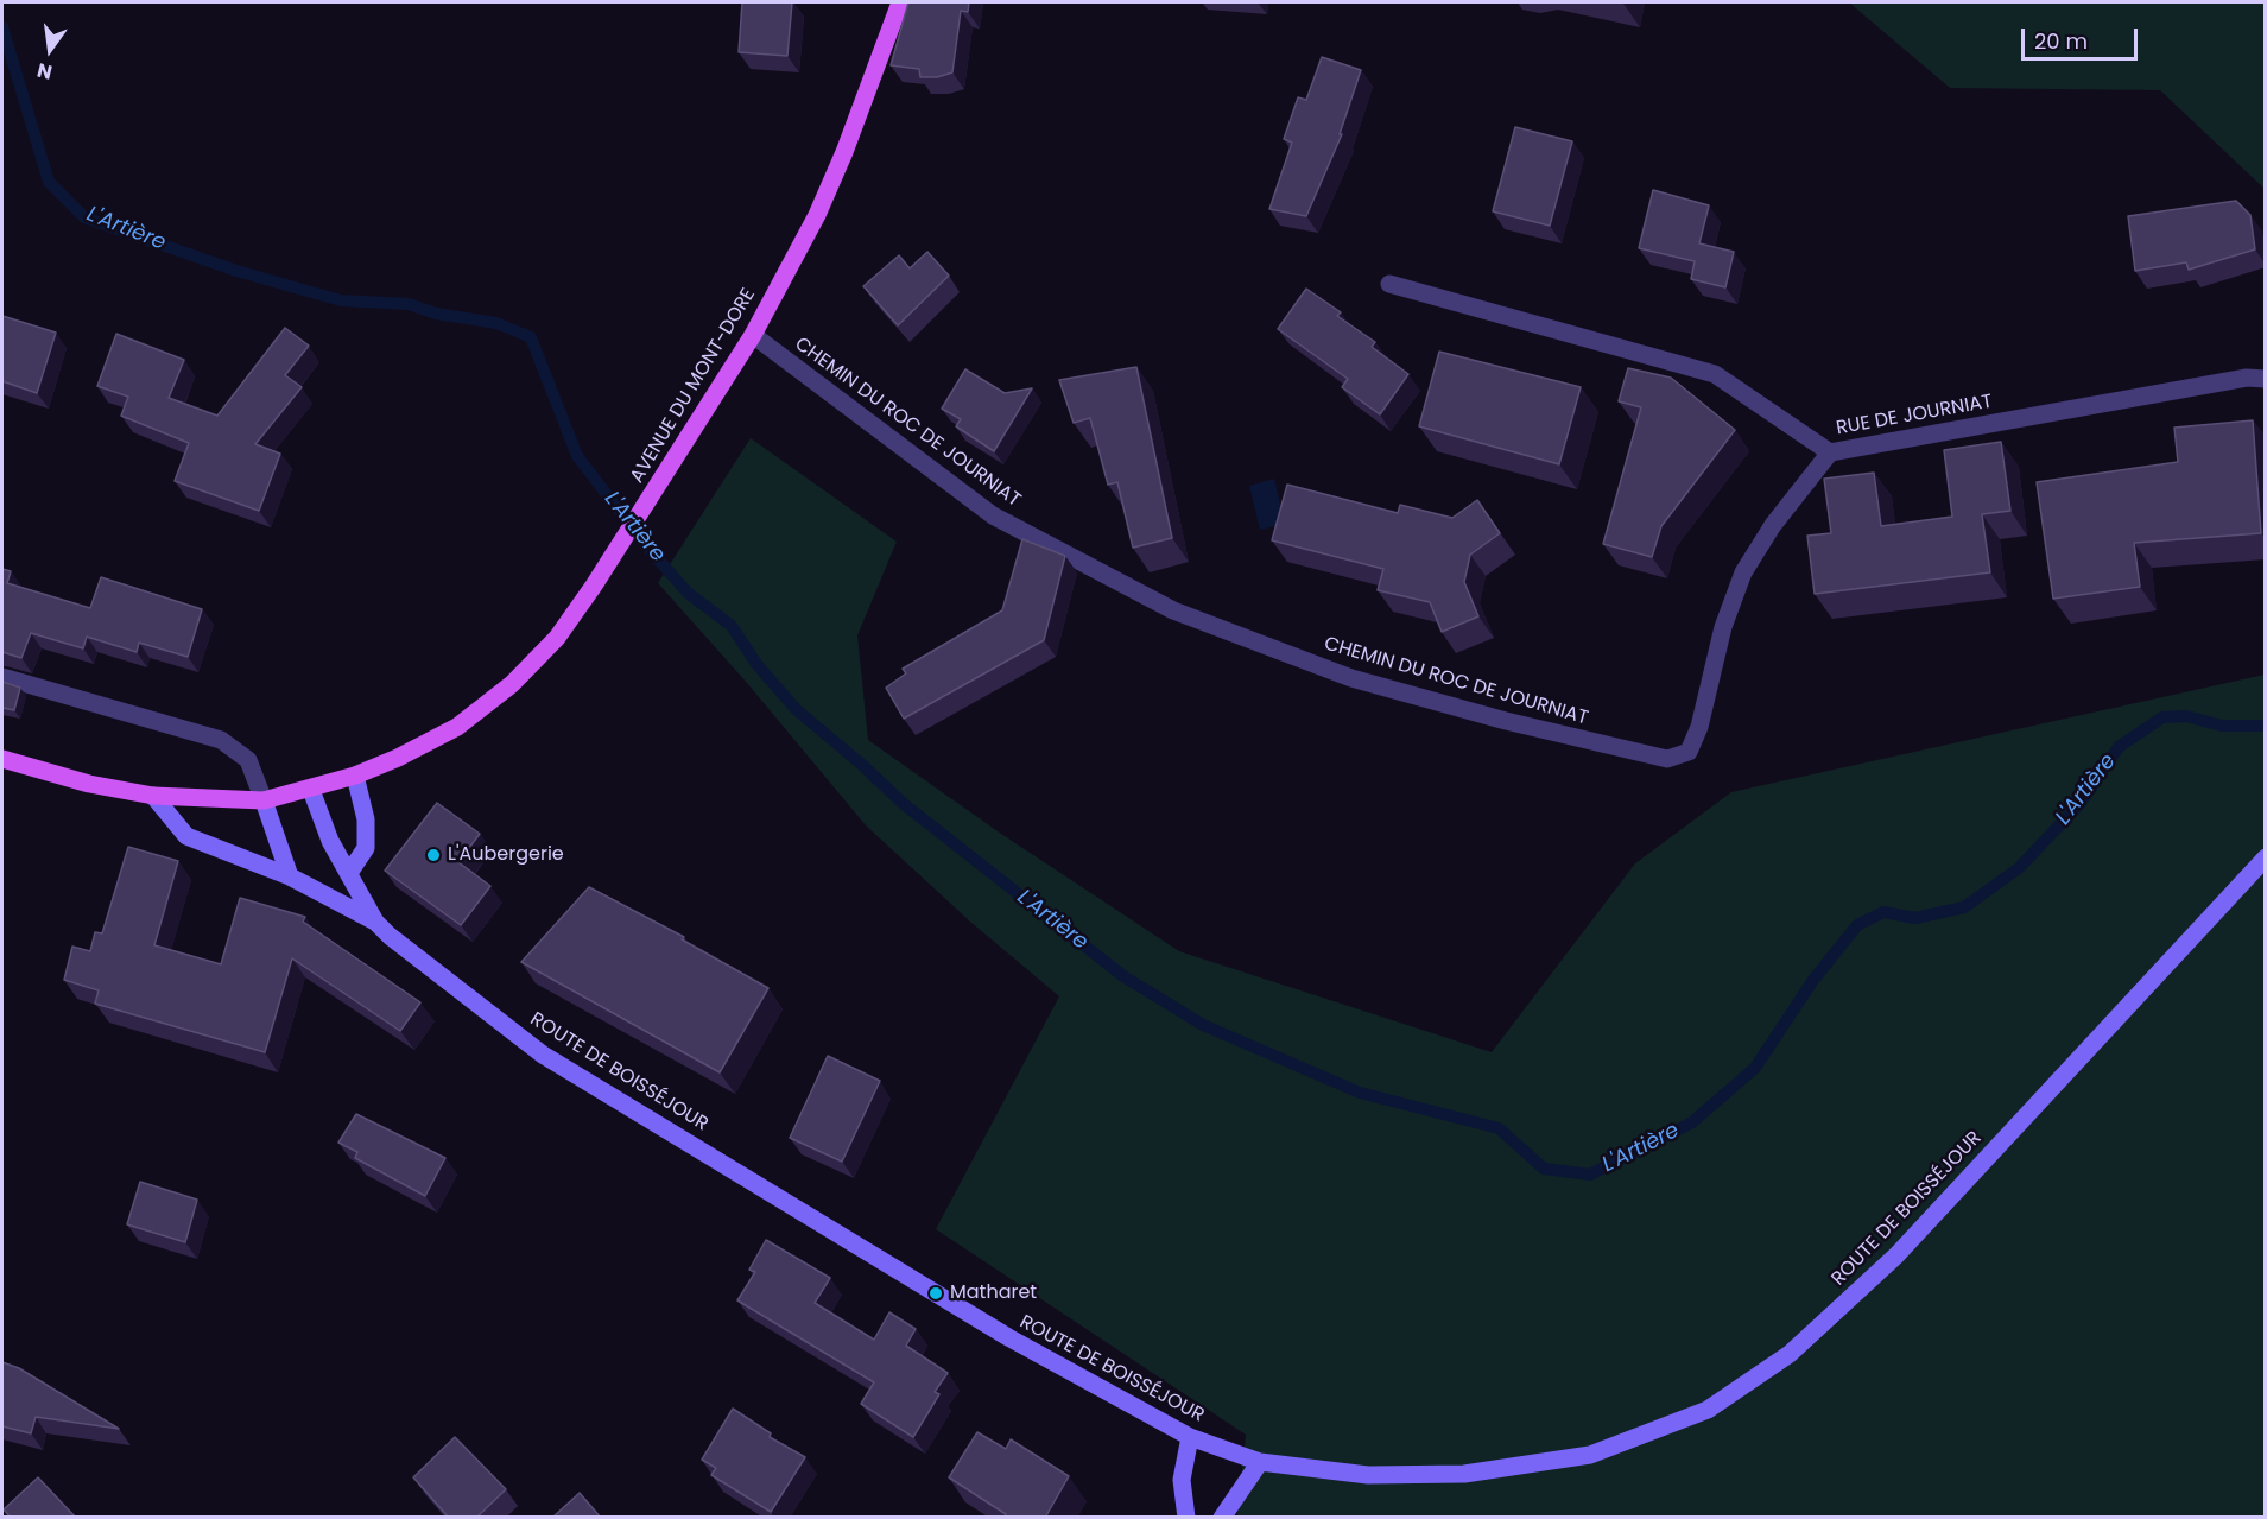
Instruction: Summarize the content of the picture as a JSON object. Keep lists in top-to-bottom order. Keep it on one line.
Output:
{"streets":{"main road":["AVENUE DU MONT-DORE"],"street":["RUE DE JOURNIAT","CHEMIN DU ROC DE JOURNIAT","ROUTE DE BOISSÉJOUR"]},"crossings":[["AVENUE DU MONT-DORE","CHEMIN DU ROC DE JOURNIAT"],["AVENUE DU MONT-DORE","ROUTE DE BOISSÉJOUR"],["RUE DE JOURNIAT","CHEMIN DU ROC DE JOURNIAT"]],"water":["L'Artière"],"places":["L'Aubergerie","Matharet"],"scale_bar":"20 m","north":"bottom"}
